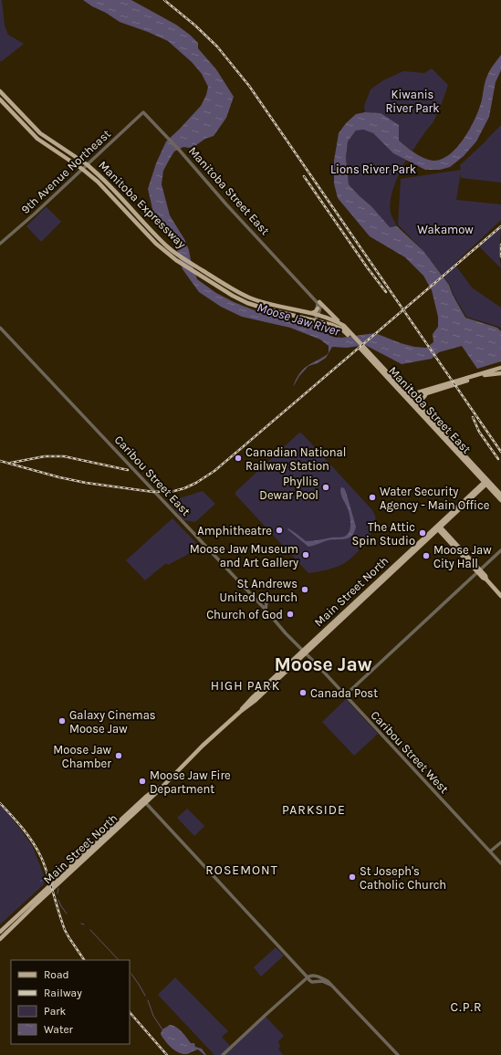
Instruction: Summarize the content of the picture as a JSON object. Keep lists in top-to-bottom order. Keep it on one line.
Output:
{"streets":{"main road":["Manitoba Street East","Manitoba Expressway","Main Street North"],"street":["9th Avenue Northeast","Caribou Street East","Caribou Street West"]},"crossings":[["9th Avenue Northeast","Manitoba Street East"],["9th Avenue Northeast","Manitoba Expressway"],["Manitoba Street East","Manitoba Expressway"],["Manitoba Street East","Main Street North"],["Caribou Street East","Main Street North"],["Caribou Street East","Caribou Street West"],["Main Street North","Caribou Street West"]],"districts":["Moose Jaw","HIGH PARK","PARKSIDE","ROSEMONT","C.P.R"],"water":["Moose Jaw River"],"parks":["Kiwanis River Park","Lions River Park","Wakamow"],"places":["Canadian National Railway Station","Phyllis Dewar Pool","Water Security Agency - Main Office","Amphitheatre","The Attic Spin Studio","Moose Jaw Museum and Art Gallery","Moose Jaw City Hall","St Andrews United Church","Church of God","Canada Post","Galaxy Cinemas Moose Jaw","Moose Jaw Chamber","Moose Jaw Fire Department","St Joseph's Catholic Church"],"legend":["Road","Railway","Park","Water"]}
